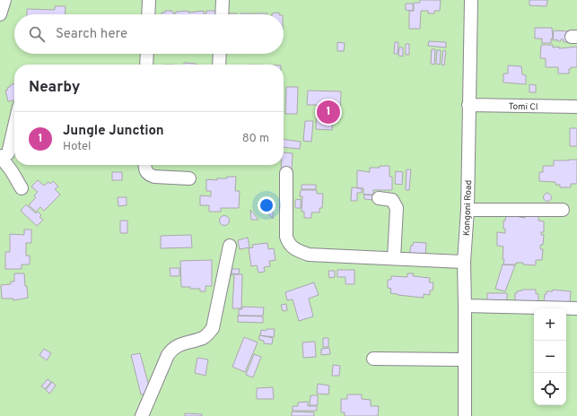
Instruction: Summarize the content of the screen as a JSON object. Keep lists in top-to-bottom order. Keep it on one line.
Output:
{"streets":{"street":["Tomi Cl","Kongoni Road"]},"crossings":[["Tomi Cl","Kongoni Road"]],"page":{"search":"Search here","heading":"Nearby","pins":"1","list":[{"mark":"1","name":"Jungle Junction","note":"Hotel","value":"80 m"}],"map_buttons":["+","−"]}}
